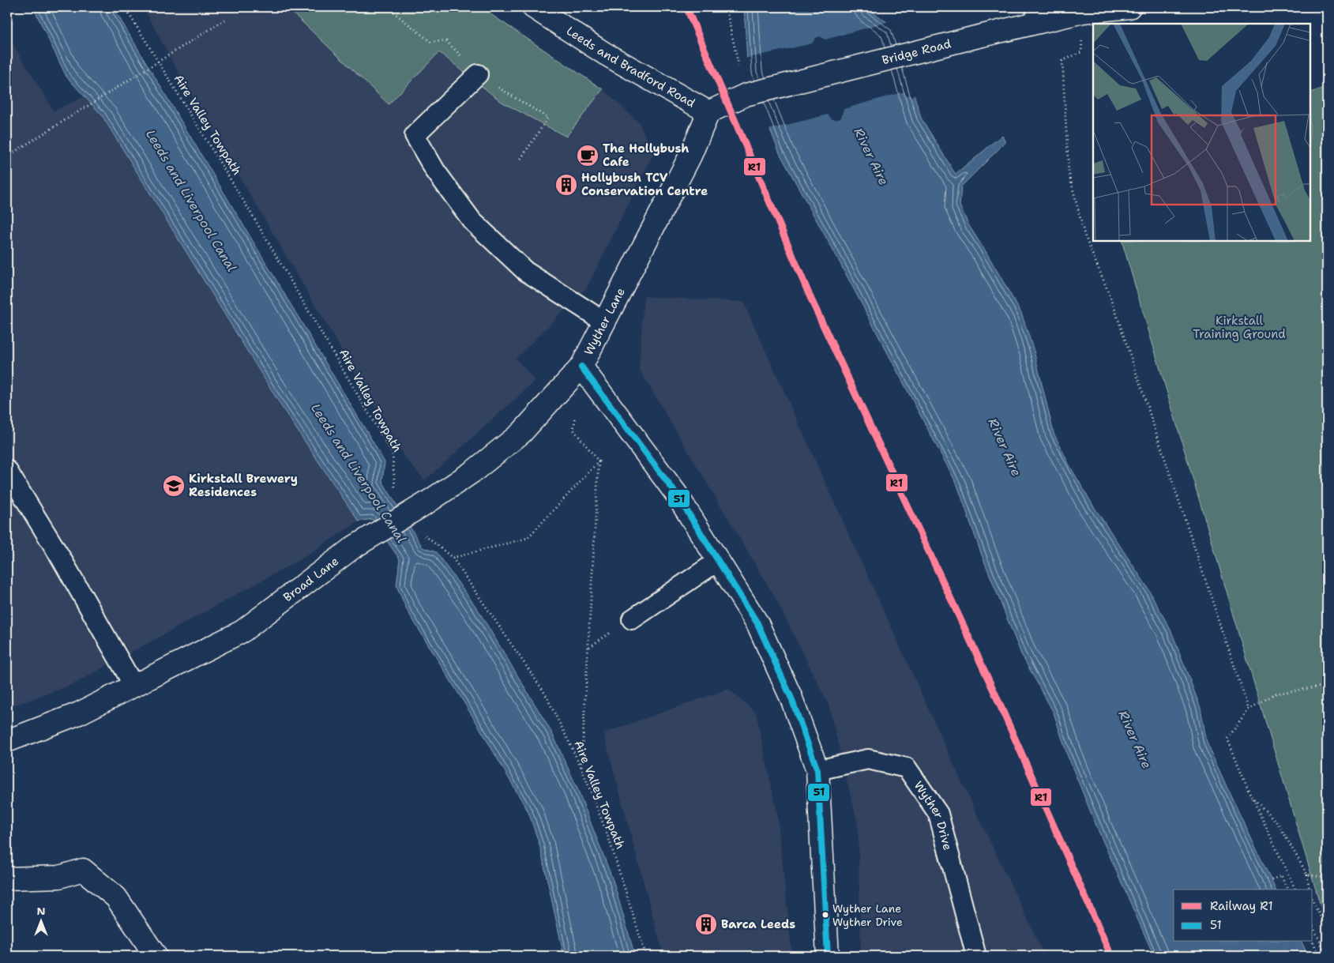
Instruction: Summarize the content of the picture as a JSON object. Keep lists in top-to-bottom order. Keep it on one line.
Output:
{"streets":{"street":["Bridge Road","Leeds and Bradford Road","Wyther Lane","Broad Lane"],"lane":["Wyther Drive"],"path":["Aire Valley Towpath"]},"crossings":[["Bridge Road","Leeds and Bradford Road"],["Bridge Road","Wyther Lane"],["Leeds and Bradford Road","Wyther Lane"],["Wyther Lane","Broad Lane"],["Wyther Lane","Wyther Drive"]],"water":["River Aire","Leeds and Liverpool Canal"],"parks":["Kirkstall Training Ground"],"places":{"cafe":["The Hollybush Cafe"],"building":["Hollybush TCV Conservation Centre","Barca Leeds"],"school or university":["Kirkstall Brewery Residences"],"other":["Wyther Lane Wyther Drive"]},"lines":["rail line R1","transit line 51"],"legend":["Railway R1","51"],"north":"top"}
